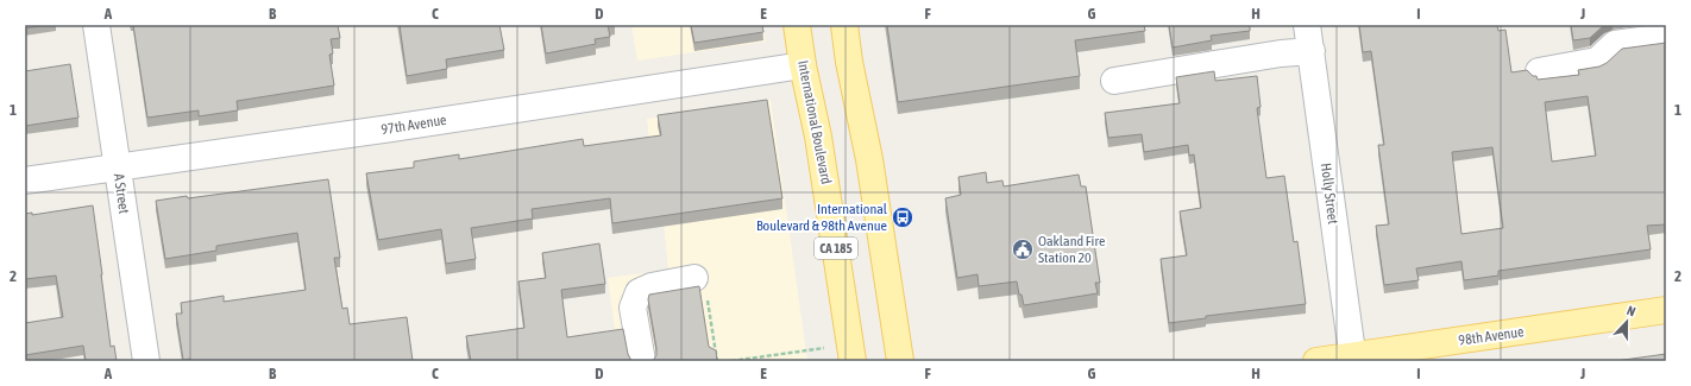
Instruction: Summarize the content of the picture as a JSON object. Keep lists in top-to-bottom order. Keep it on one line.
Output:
{"streets":{"main road":["International Boulevard","CA 185","98th Avenue"],"street":["97th Avenue","A Street","Holly Street"]},"crossings":[["International Boulevard","97th Avenue"],["97th Avenue","A Street"],["Holly Street","98th Avenue"]],"places":{"bus stop":["International Boulevard & 98th Avenue"],"public building":["Oakland Fire Station 20"]},"north":"top","grid":{"columns":["A","B","C","D","E","F","G","H","I","J"],"rows":["1","2"]}}
